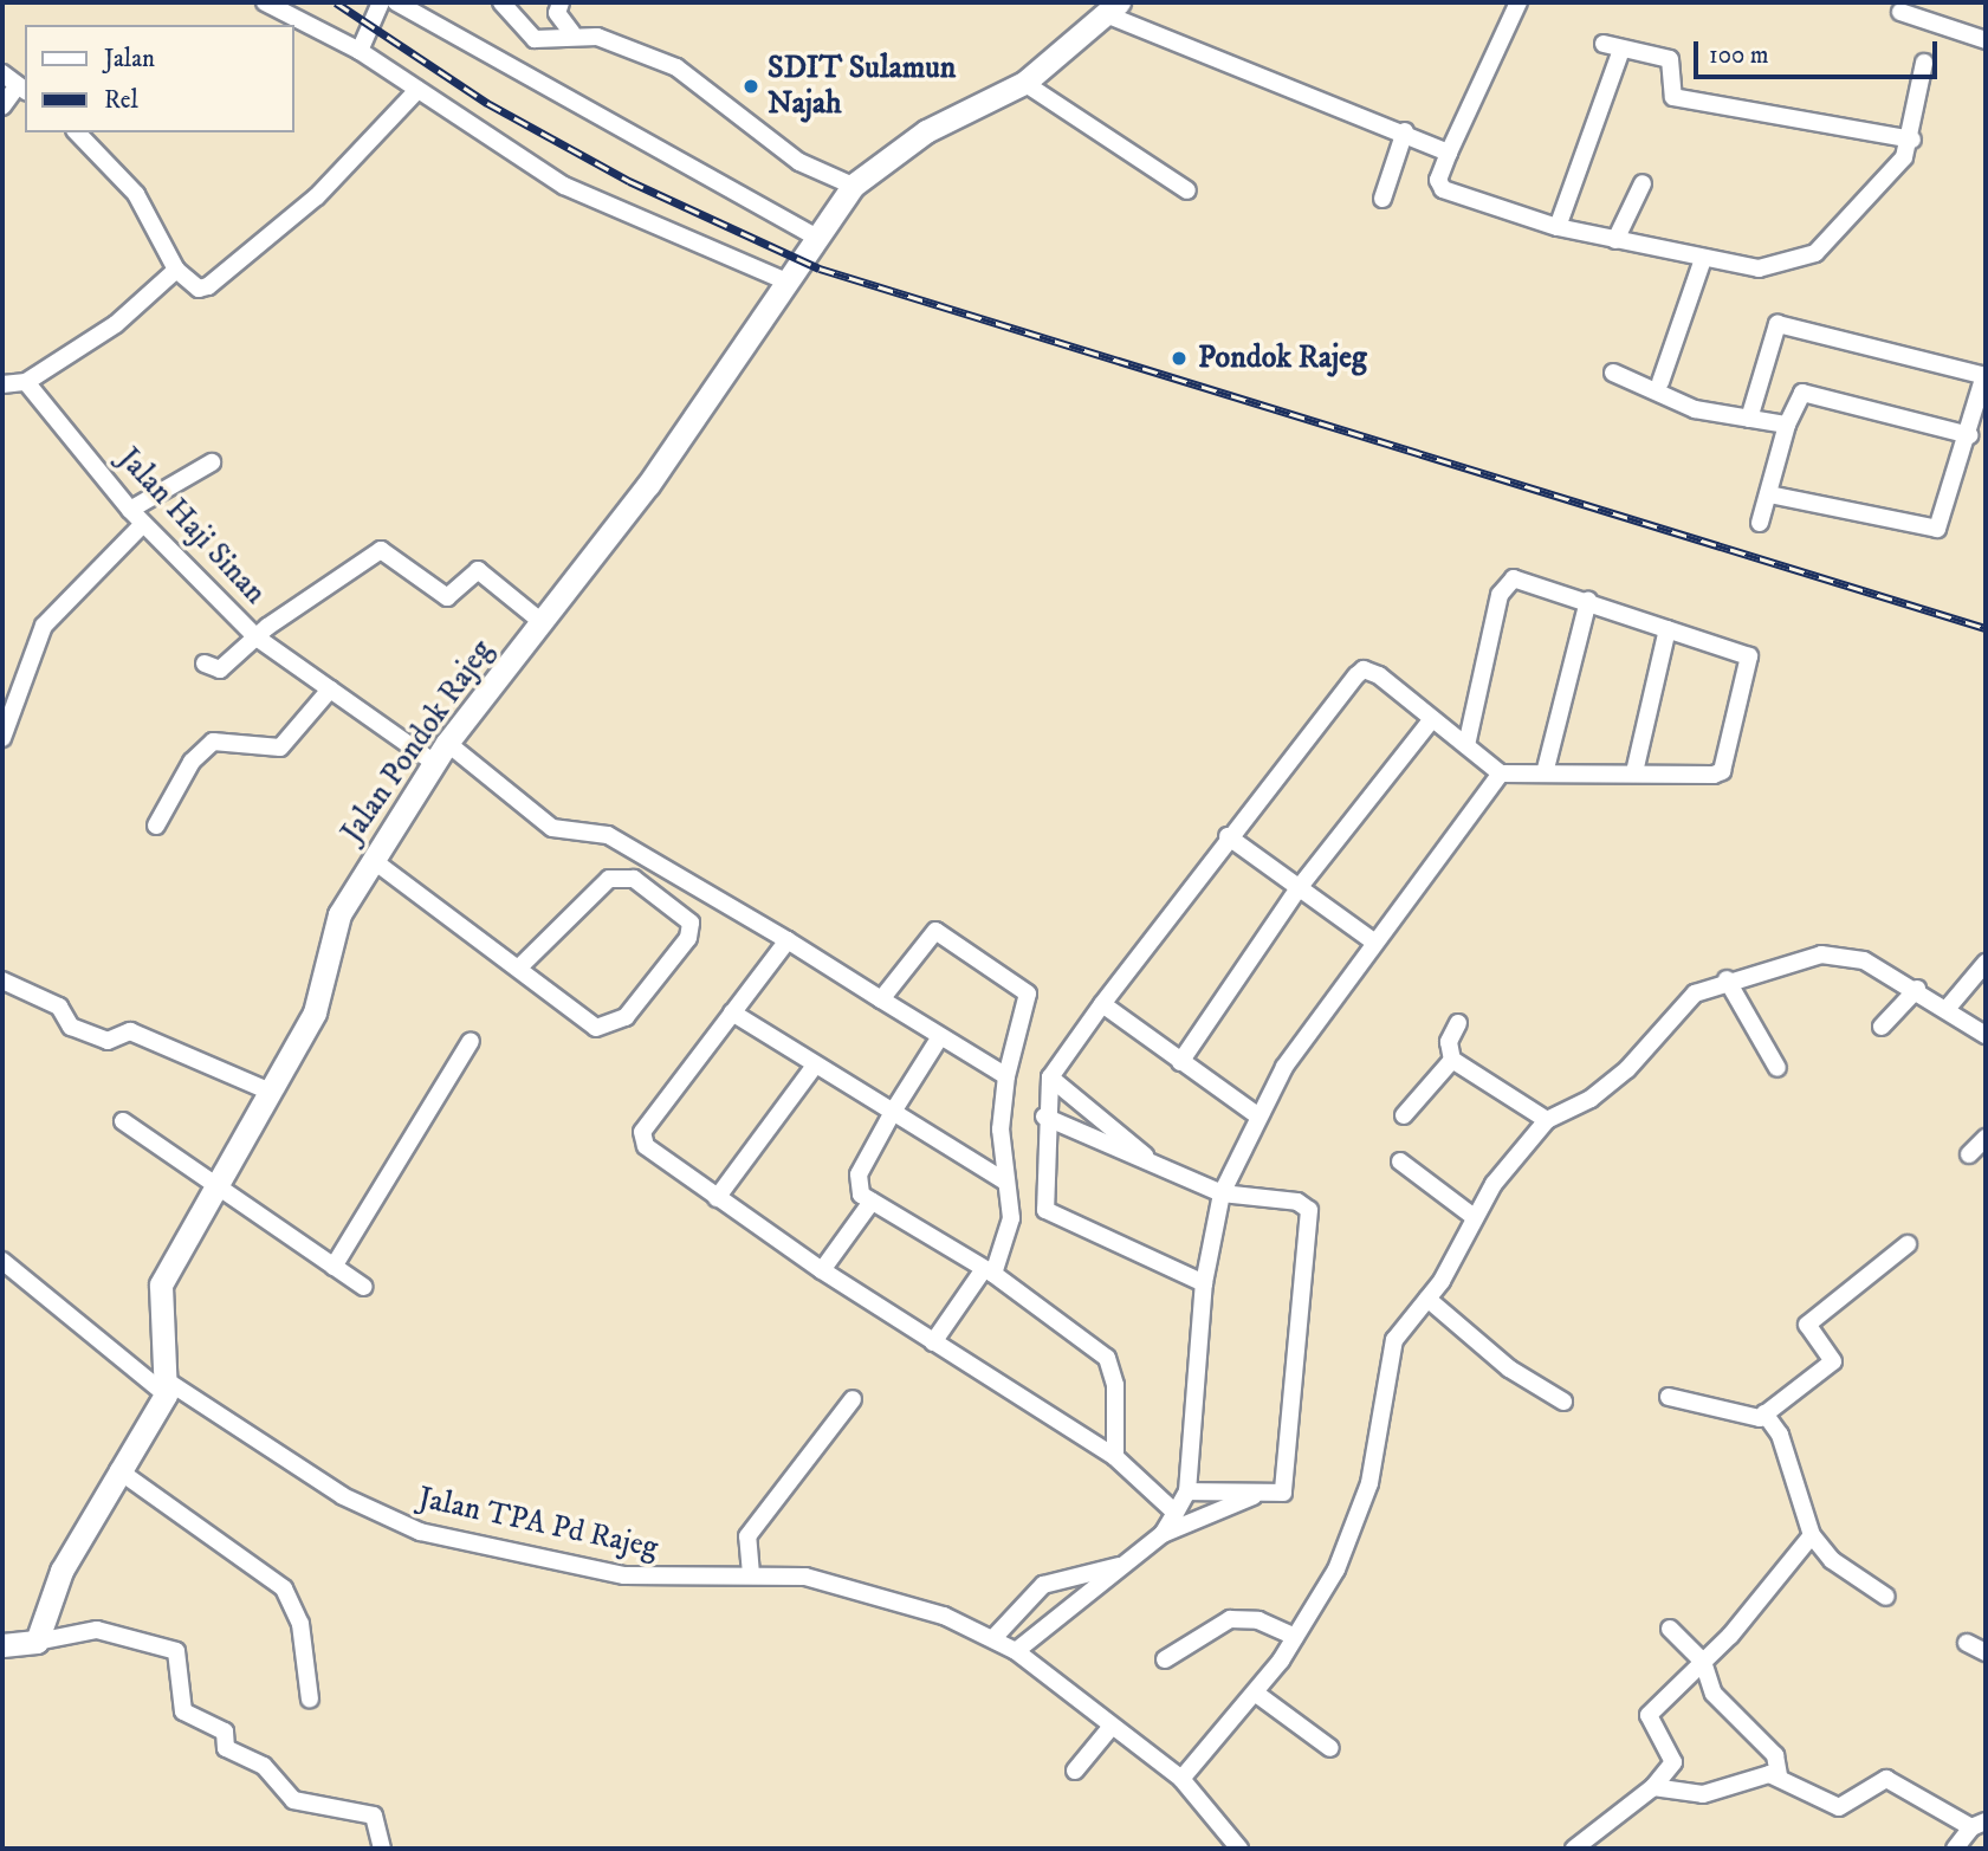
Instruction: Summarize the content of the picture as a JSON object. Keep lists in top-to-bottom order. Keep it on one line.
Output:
{"streets":{"main road":["Jalan Pondok Rajeg"],"street":["Jalan Haji Sinan","Jalan TPA Pd Rajeg"]},"crossings":[["Jalan Haji Sinan","Jalan Pondok Rajeg"],["Jalan Pondok Rajeg","Jalan TPA Pd Rajeg"]],"places":["SDIT Sulamun Najah","Pondok Rajeg"],"legend":["Jalan","Rel"],"scale_bar":"100 m"}
